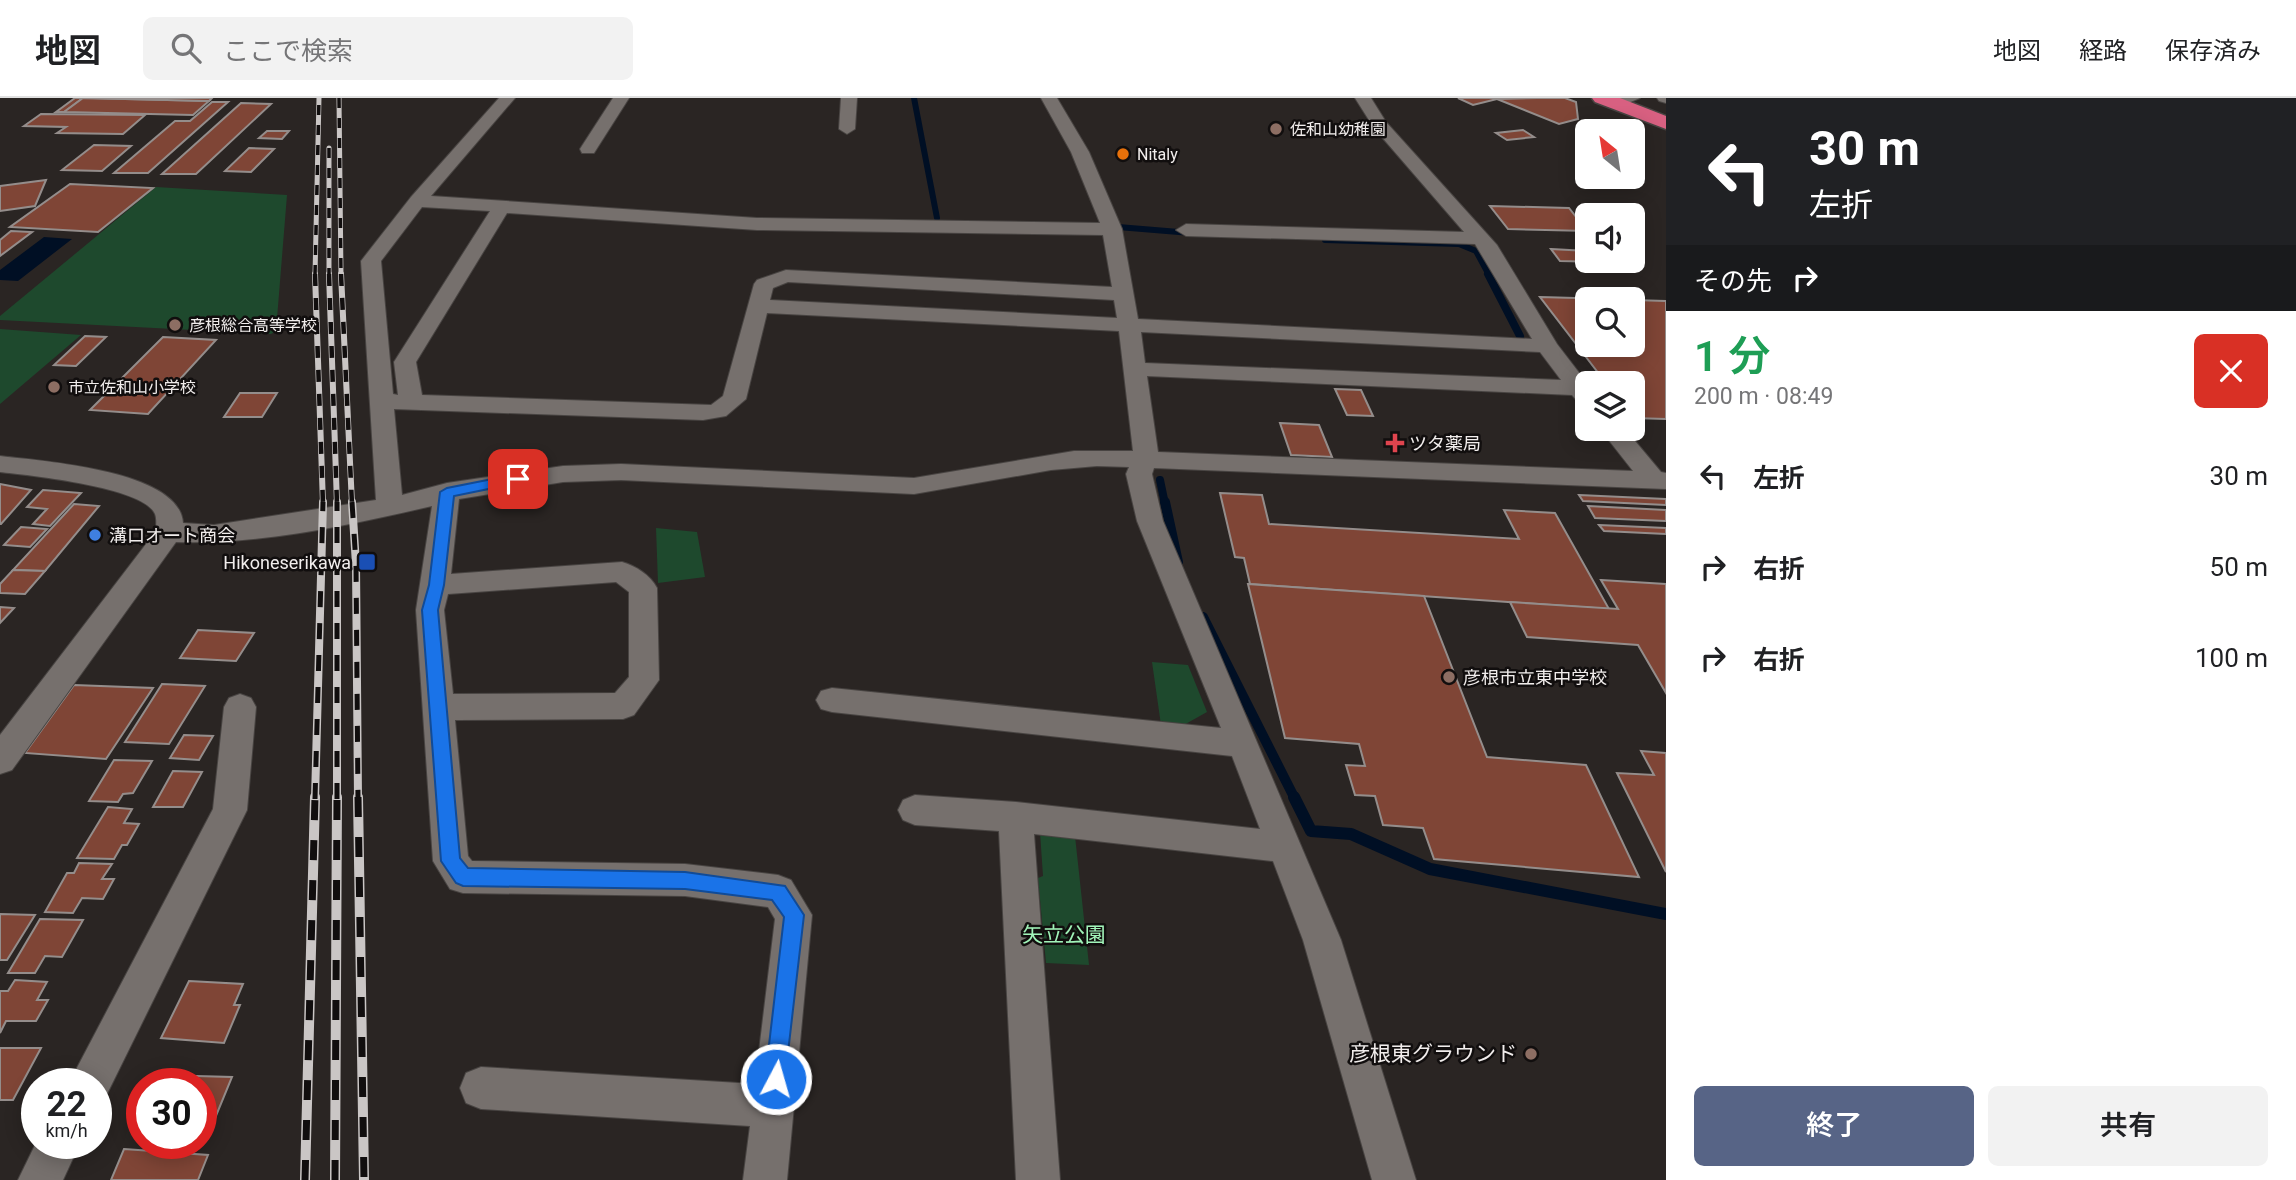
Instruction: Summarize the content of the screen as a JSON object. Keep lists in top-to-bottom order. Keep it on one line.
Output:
{"parks":["矢立公園"],"places":{"other":["佐和山幼稚園","Nitaly","彦根総合高等学校","市立佐和山小学校","溝口オート商会","彦根市立東中学校","彦根東グラウンド"],"health":["ツタ薬局"],"transit":["Hikoneserikawa"]},"north":"top left","page":{"header":"地図","search":"ここで検索","nav":["地図","経路","保存済み"],"turn":["30 m","左折"],"then":"その先","heading":["1 分","200 m · 08:49"],"list":[{"name":"左折","value":"30 m"},{"name":"右折","value":"50 m"},{"name":"右折","value":"100 m"}],"speed":"22 km/h","limit":"30","buttons":["終了","共有"]}}
